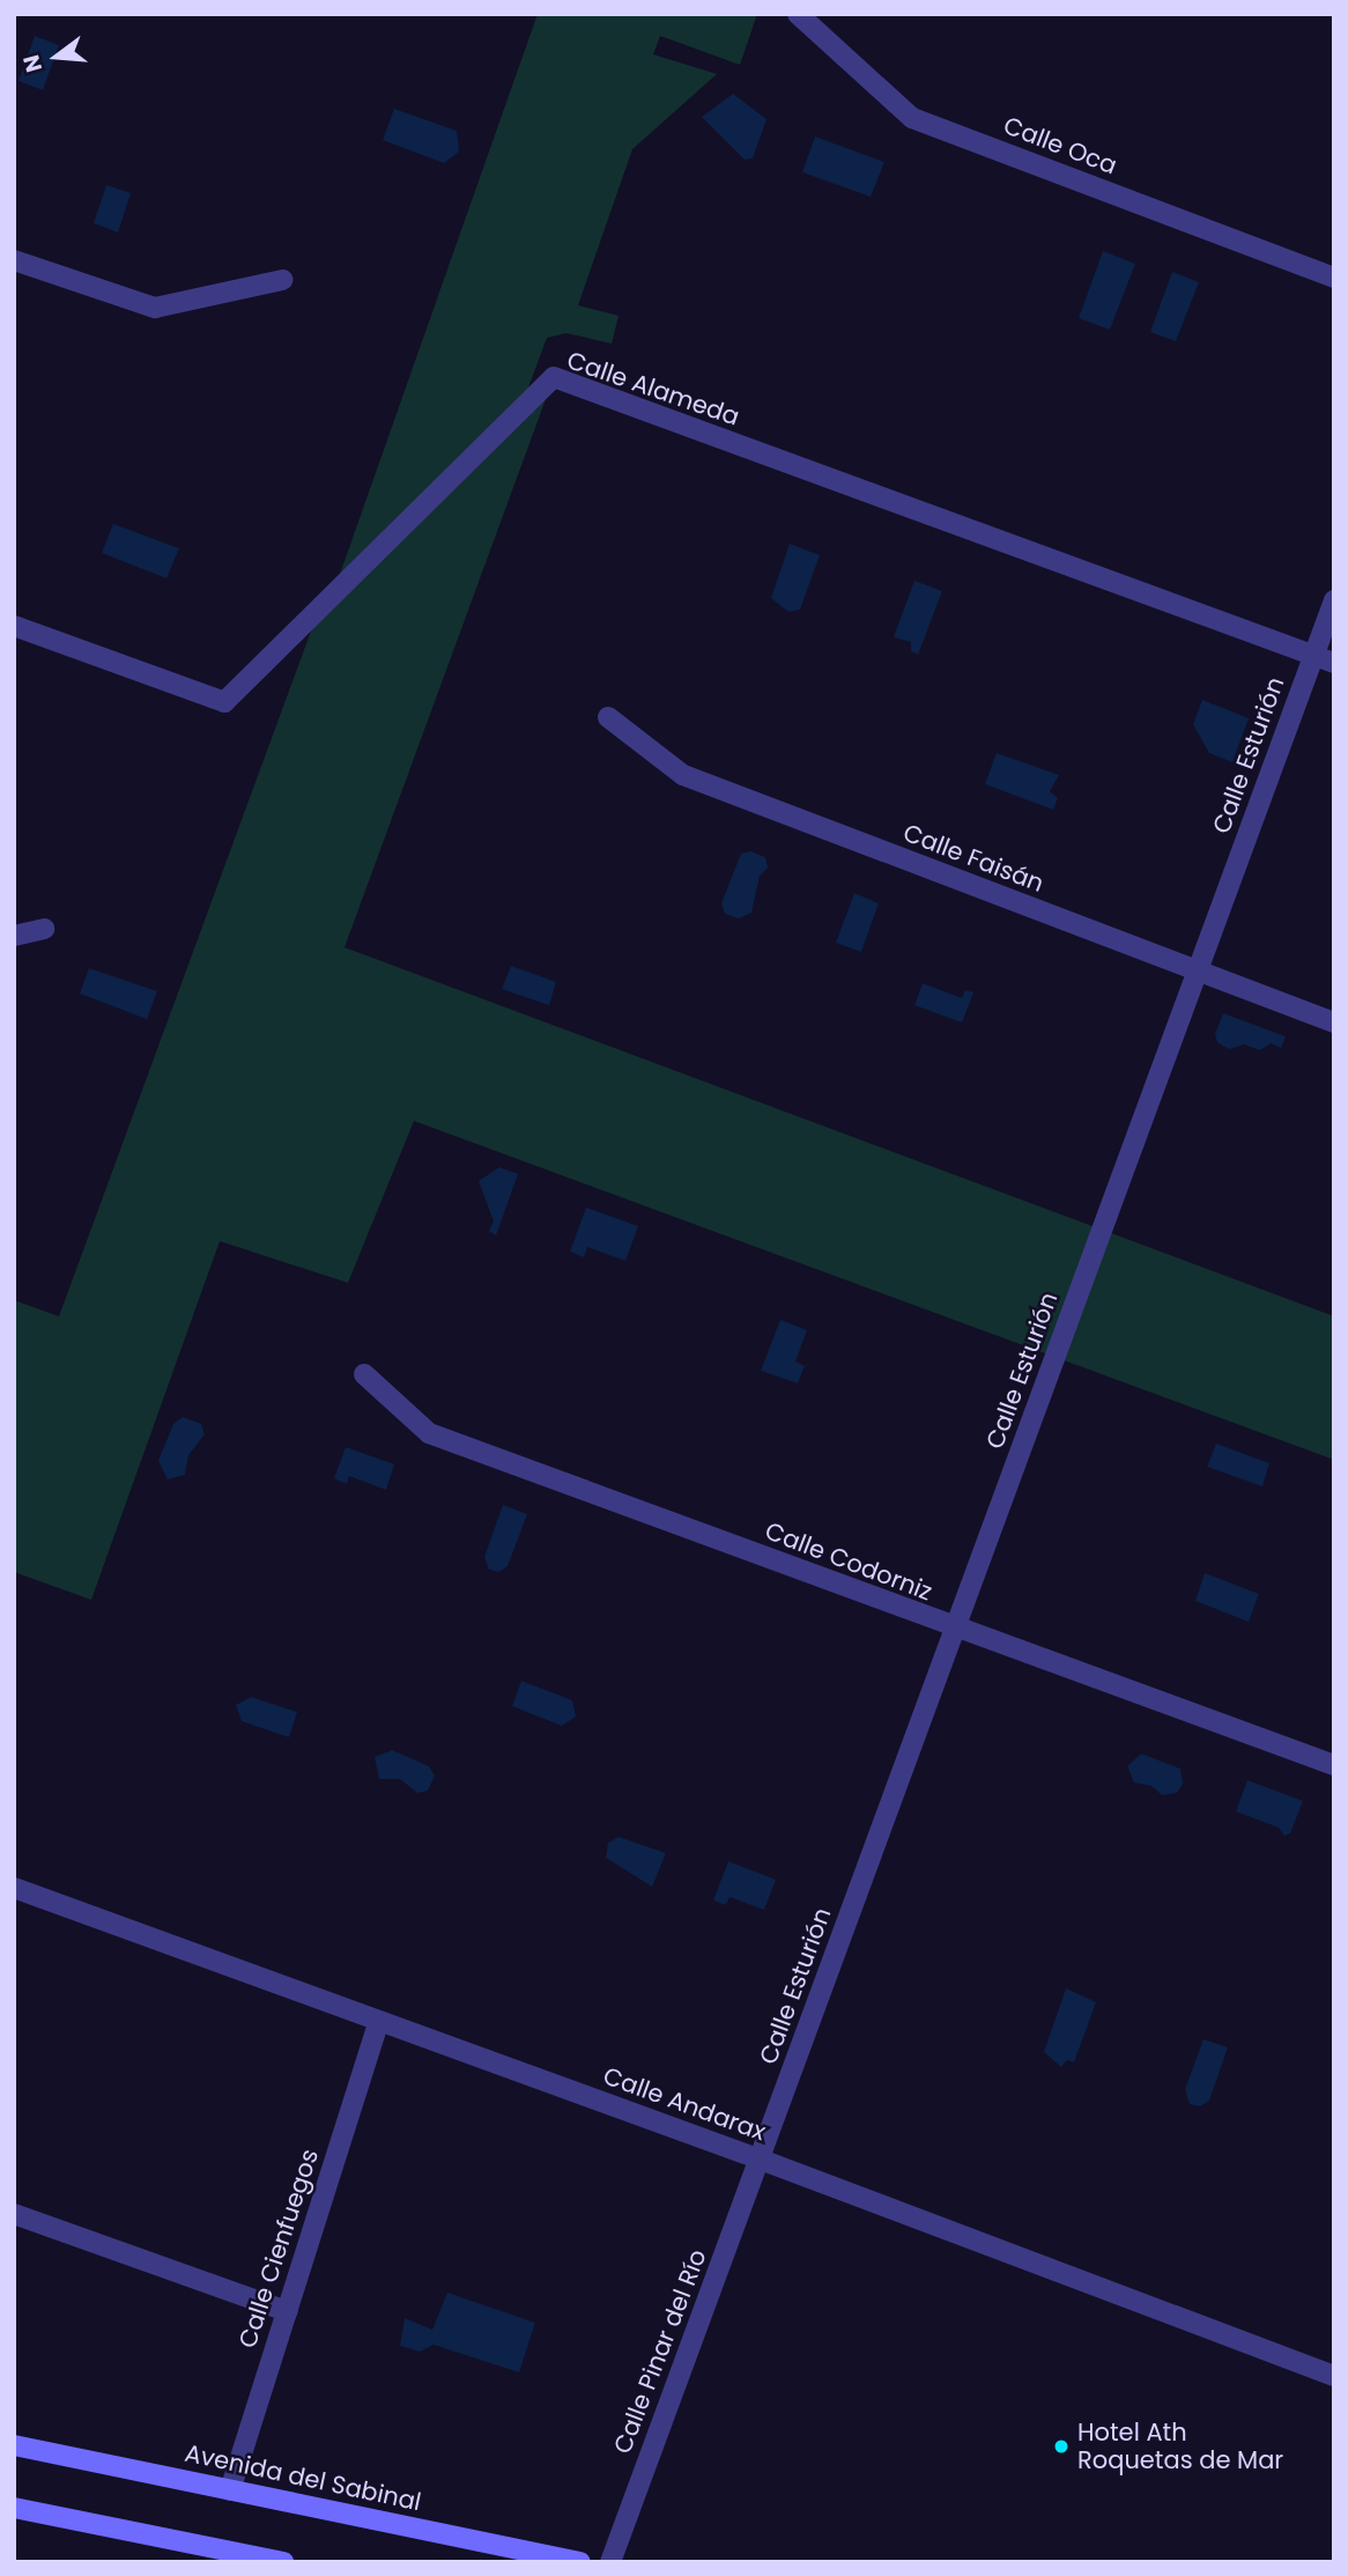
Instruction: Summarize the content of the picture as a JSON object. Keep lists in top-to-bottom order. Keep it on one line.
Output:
{"streets":{"street":["Calle Oca","Calle Alameda","Calle Esturión","Calle Faisán","Calle Codorniz","Calle Andarax","Calle Cienfuegos","Calle Pinar del Río","Avenida del Sabinal"]},"crossings":[["Calle Alameda","Calle Esturión"],["Calle Esturión","Calle Faisán"],["Calle Esturión","Calle Codorniz"],["Calle Esturión","Calle Andarax"],["Calle Esturión","Calle Pinar del Río"],["Calle Andarax","Calle Cienfuegos"],["Calle Andarax","Calle Pinar del Río"],["Calle Cienfuegos","Avenida del Sabinal"]],"places":["Hotel Ath Roquetas de Mar"],"north":"left"}
